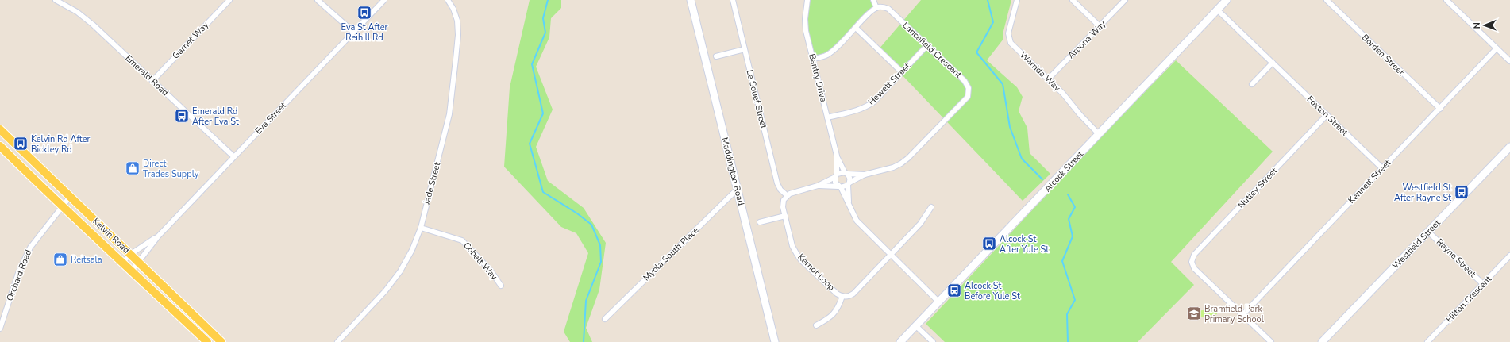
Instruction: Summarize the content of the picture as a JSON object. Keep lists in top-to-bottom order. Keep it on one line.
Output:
{"streets":{"main road":["Maddington Road","Alcock Street","Kelvin Road","Westfield Street"],"street":["Aroona Way","Garnet Way","Lancefield Crescent","Borden Street","Warrida Way","Emerald Road","Bantry Drive","Hewett Street","Le Souef Street","Foxton Street","Eva Street","Kennett Street","Jade Street","Nutley Street","Myola South Place","Rayne Street","Cobalt Way","Kernot Loop","Orchard Road","Hilton Crescent"]},"crossings":[["Aroona Way","Warrida Way"],["Garnet Way","Emerald Road"],["Lancefield Crescent","Bantry Drive"],["Lancefield Crescent","Hewett Street"],["Borden Street","Kennett Street"],["Warrida Way","Alcock Street"],["Emerald Road","Eva Street"],["Bantry Drive","Hewett Street"],["Le Souef Street","Kernot Loop"],["Foxton Street","Alcock Street"],["Foxton Street","Kennett Street"],["Foxton Street","Nutley Street"],["Eva Street","Kelvin Road"],["Maddington Road","Myola South Place"],["Kennett Street","Nutley Street"],["Jade Street","Cobalt Way"],["Kelvin Road","Orchard Road"],["Westfield Street","Rayne Street"],["Rayne Street","Hilton Crescent"]],"places":{"bus stop":["Eva St After Reihill Rd","Emerald Rd After Eva St","Kelvin Rd After Bickley Rd","Westfield St After Rayne St","Alcock St After Yule St","Alcock St Before Yule St"],"shop":["Direct Trades Supply","Reitsala"],"school or university":["Bramfield Park Primary School"]},"north":"left"}
